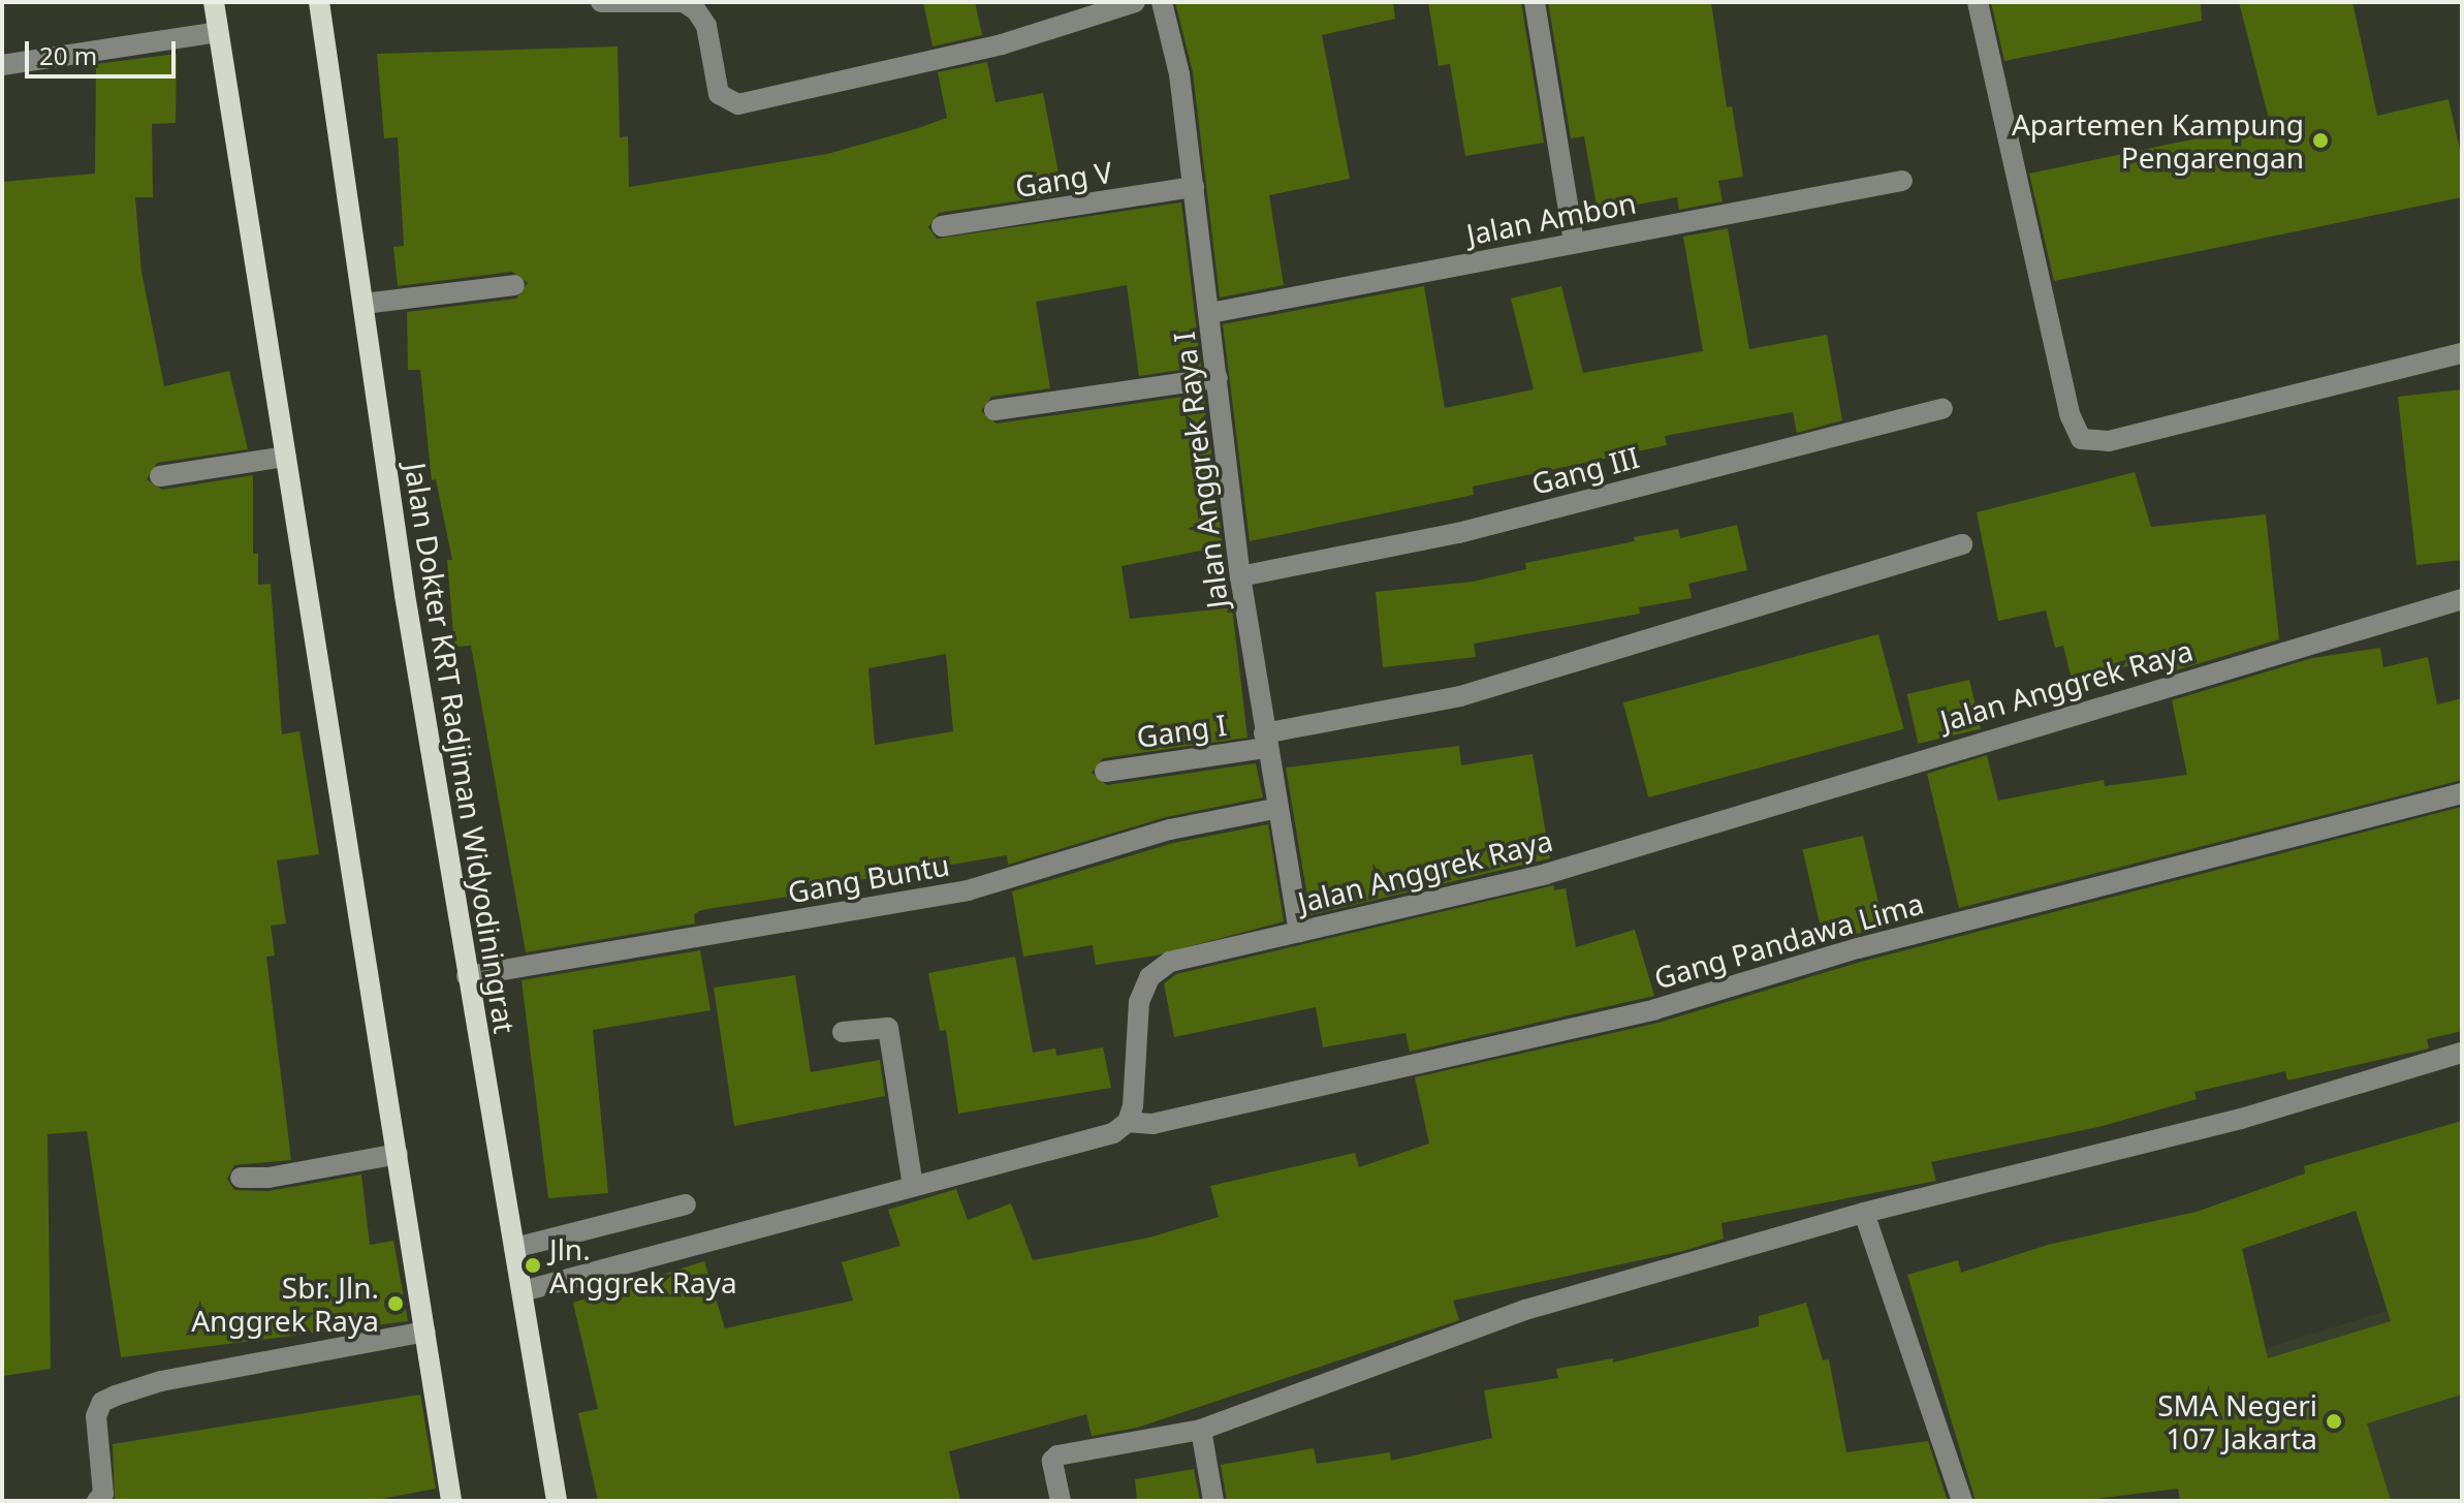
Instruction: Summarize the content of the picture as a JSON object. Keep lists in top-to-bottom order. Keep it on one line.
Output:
{"streets":{"main road":["Jalan Dokter KRT Radjiman Widyodiningrat"],"street":["Gang V","Jalan Ambon","Jalan Anggrek Raya I","Gang III","Jalan Anggrek Raya","Gang I","Gang Buntu","Gang Pandawa Lima"]},"crossings":[["Gang V","Jalan Anggrek Raya I"],["Jalan Ambon","Jalan Anggrek Raya I"],["Jalan Anggrek Raya I","Gang III"],["Jalan Anggrek Raya I","Jalan Anggrek Raya"],["Jalan Anggrek Raya I","Gang I"],["Jalan Anggrek Raya I","Gang Buntu"],["Jalan Anggrek Raya","Gang Pandawa Lima"],["Jalan Dokter KRT Radjiman Widyodiningrat","Gang Buntu"]],"places":["Apartemen Kampung Pengarengan","Jln. Anggrek Raya","Sbr. Jln. Anggrek Raya","SMA Negeri 107 Jakarta"],"scale_bar":"20 m"}
